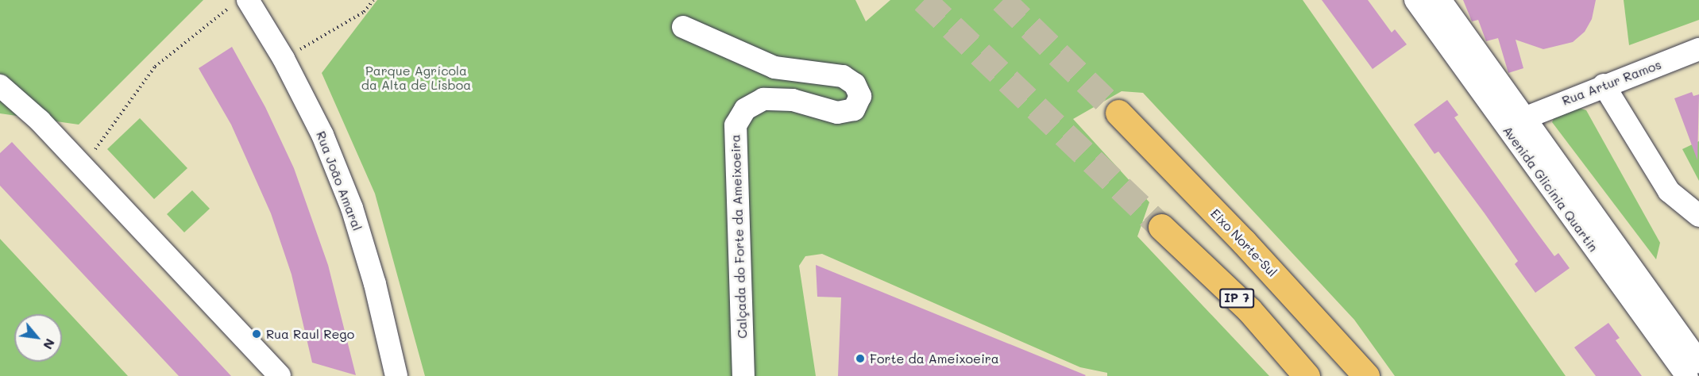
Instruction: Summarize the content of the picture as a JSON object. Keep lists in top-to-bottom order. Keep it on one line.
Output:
{"streets":{"highway":["Eixo Norte-Sul","IP 7"],"street":["Rua Artur Ramos","Rua João Amaral","Avenida Glicínia Quartin","Calçada do Forte da Ameixoeira"]},"crossings":[["Rua Artur Ramos","Avenida Glicínia Quartin"]],"parks":["Parque Agrícola da Alta de Lisboa"],"places":["Rua Raul Rego","Forte da Ameixoeira"],"north":"bottom right"}
